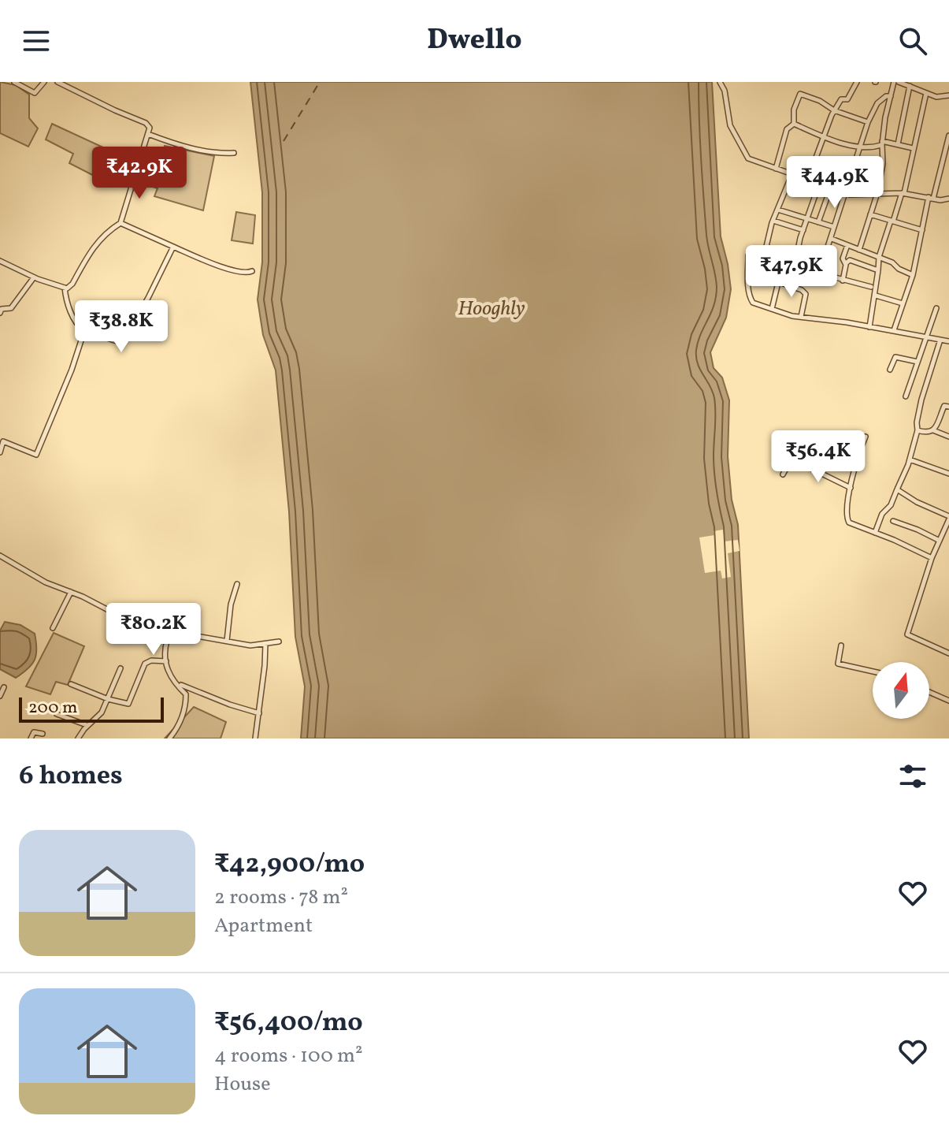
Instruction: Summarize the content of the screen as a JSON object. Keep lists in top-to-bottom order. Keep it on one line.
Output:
{"water":["Hooghly"],"scale_bar":"200 m","north":"top","page":{"header":"Dwello","price":["₹42.9K","₹44.9K","₹47.9K","₹38.8K","₹56.4K","₹80.2K"],"scale":"200 m","heading":"6 homes","list":[{"name":"₹42,900/mo","note":"2 rooms · 78 m² · Apartment"},{"name":"₹56,400/mo","note":"4 rooms · 100 m² · House"}]}}
